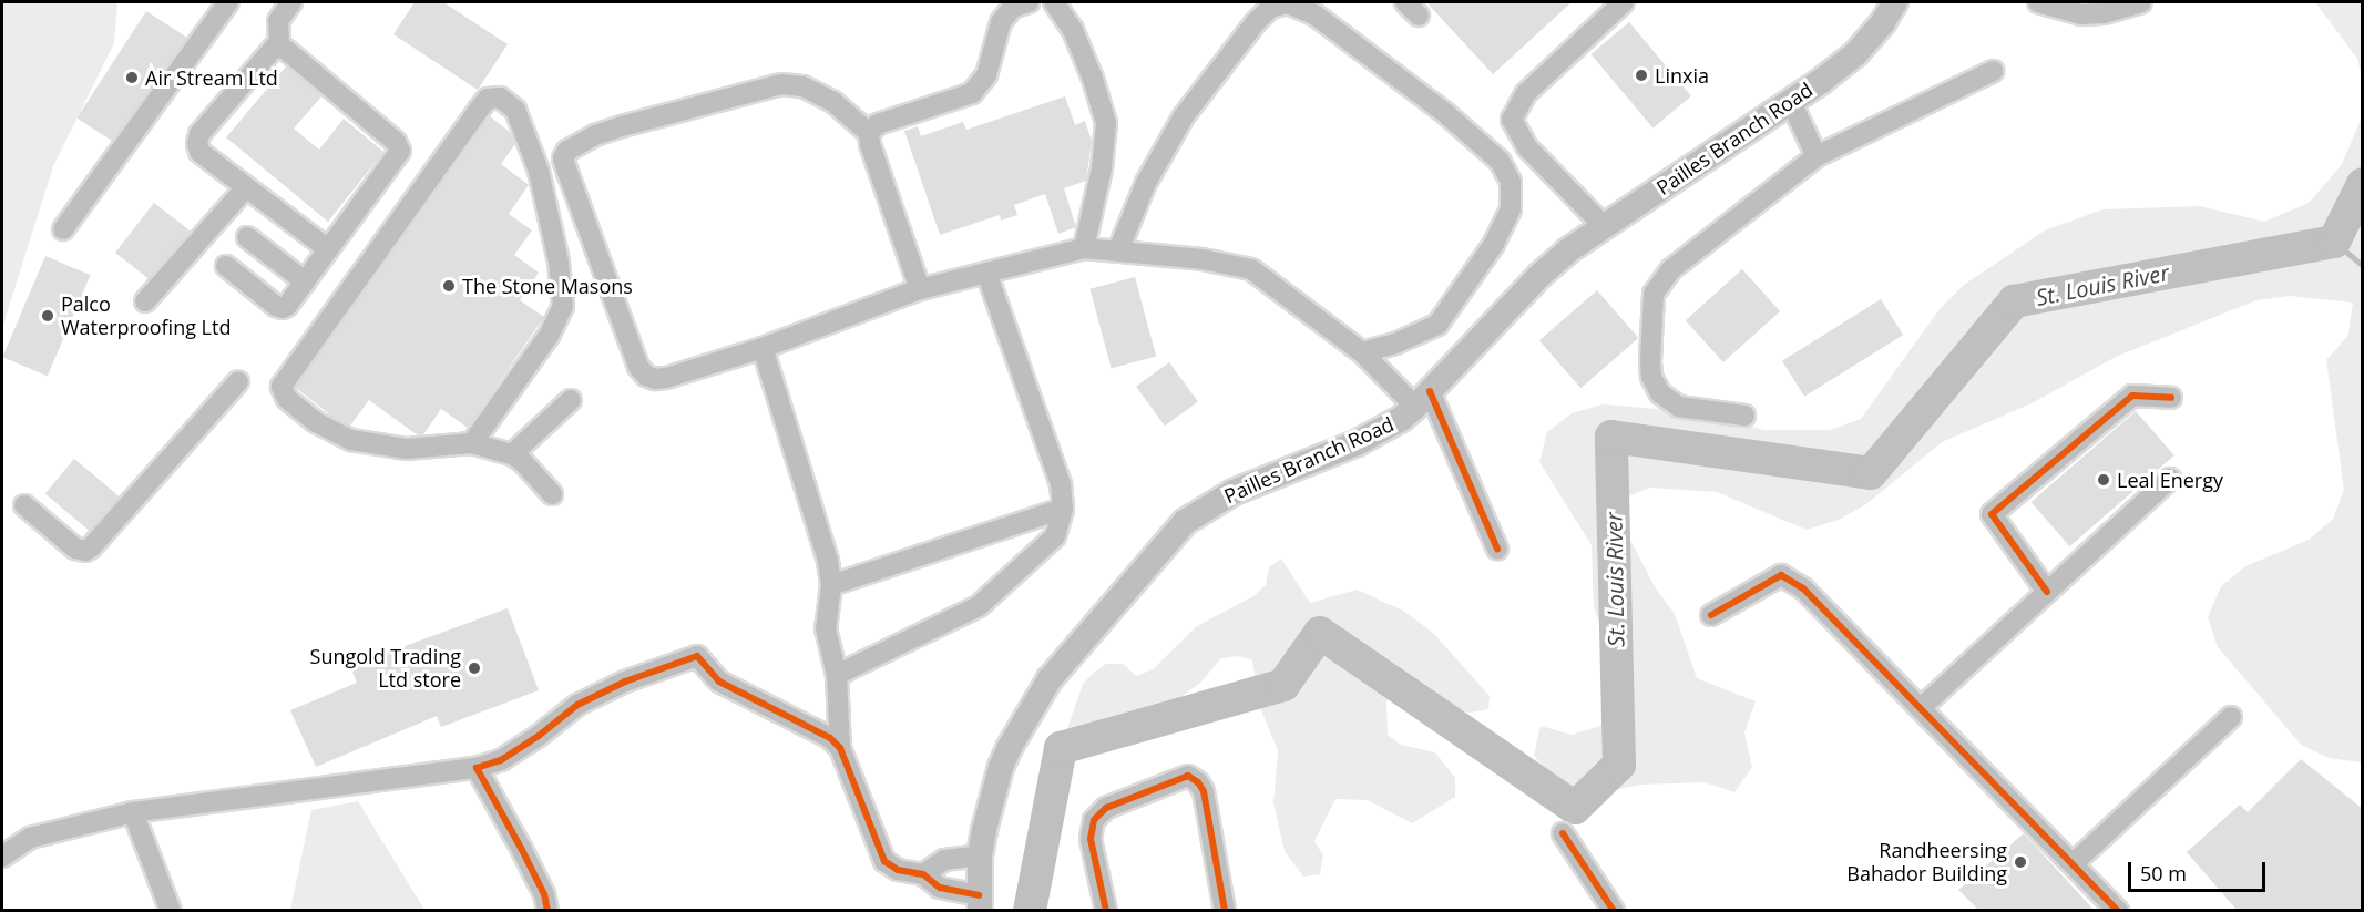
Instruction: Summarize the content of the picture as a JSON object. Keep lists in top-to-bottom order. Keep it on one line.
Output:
{"streets":{"main road":["Pailles Branch Road"]},"water":["St. Louis River"],"places":["Linxia","Air Stream Ltd","The Stone Masons","Palco Waterproofing Ltd","Leal Energy","Sungold Trading Ltd store","Randheersing Bahador Building"],"scale_bar":"50 m"}
